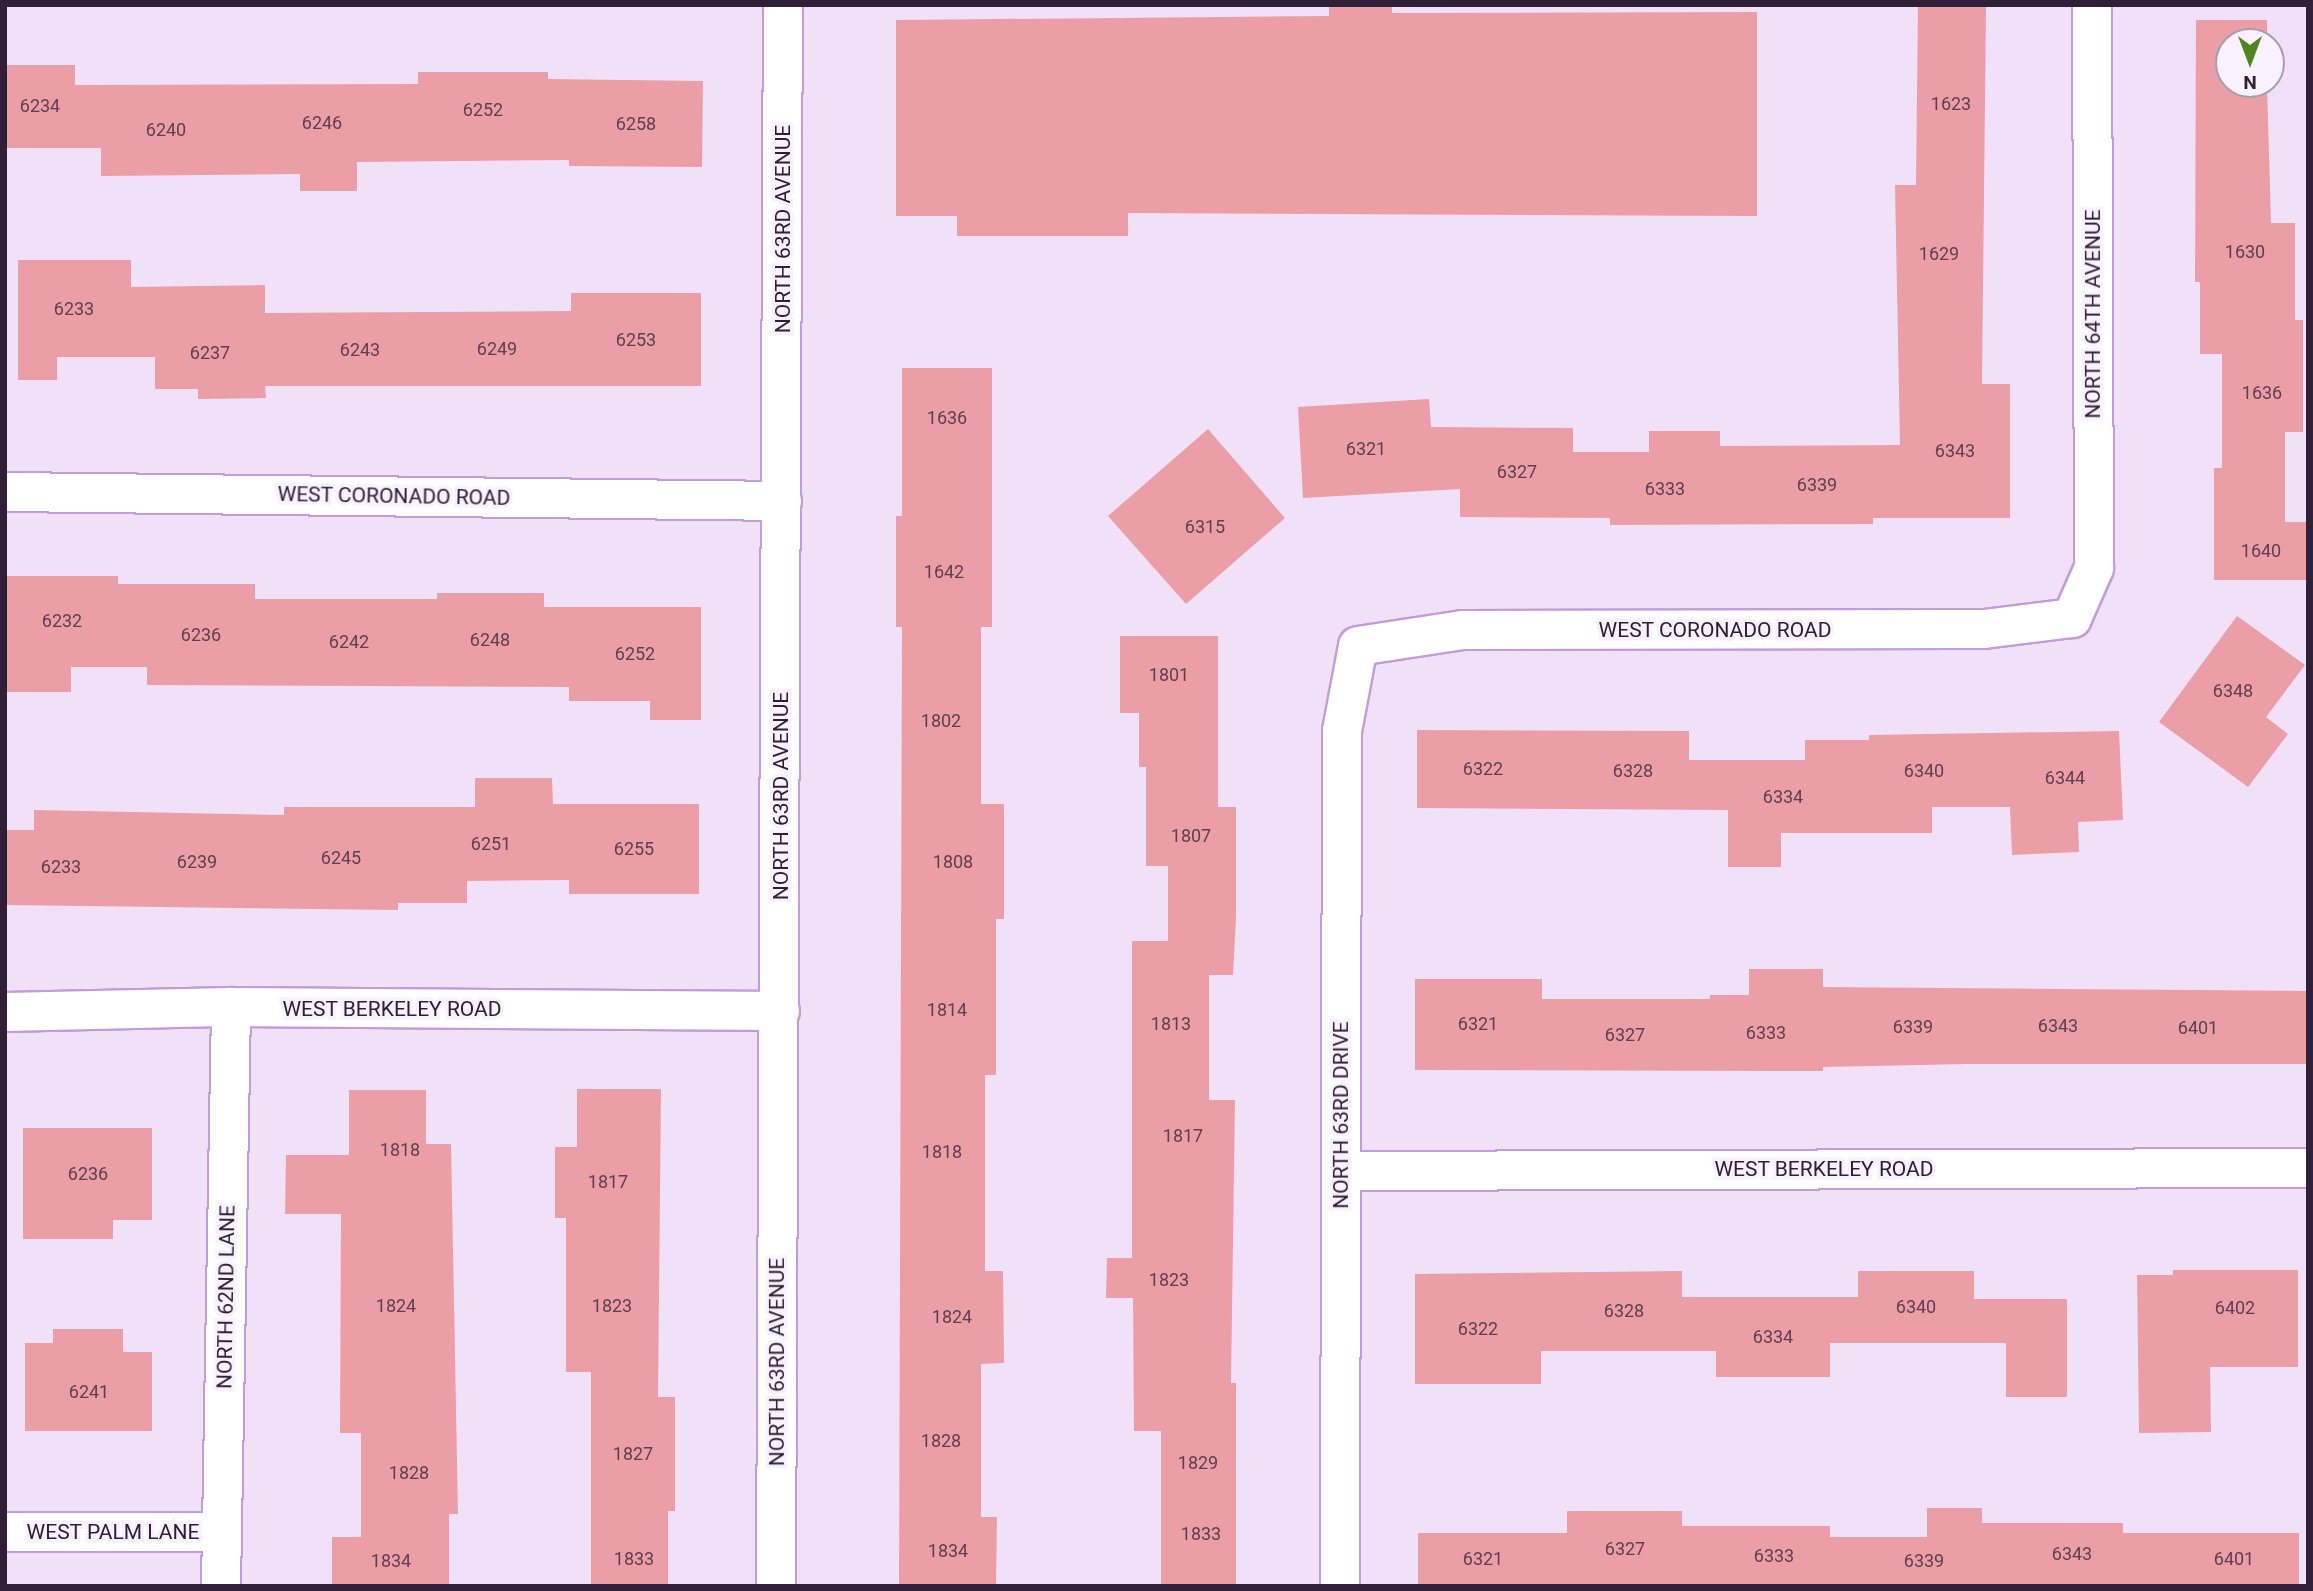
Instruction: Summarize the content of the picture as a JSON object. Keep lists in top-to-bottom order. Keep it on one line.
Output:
{"streets":{"street":["NORTH 63RD AVENUE","NORTH 64TH AVENUE","WEST CORONADO ROAD","WEST BERKELEY ROAD","NORTH 63RD DRIVE","NORTH 62ND LANE","WEST PALM LANE"]},"crossings":[["NORTH 63RD AVENUE","WEST CORONADO ROAD"],["NORTH 63RD AVENUE","WEST BERKELEY ROAD"],["NORTH 64TH AVENUE","WEST CORONADO ROAD"],["WEST CORONADO ROAD","NORTH 63RD DRIVE"],["WEST BERKELEY ROAD","NORTH 63RD DRIVE"],["WEST BERKELEY ROAD","NORTH 62ND LANE"],["NORTH 62ND LANE","WEST PALM LANE"]],"house_numbers":["1623","6234","6252","6246","6258","6240","1630","1629","6233","6253","6249","6243","6237","1636","1636","6321","6343","6327","6339","6333","6315","1640","1642","6232","6236","6248","6242","6252","1801","6348","1802","6322","6328","6340","6344","6334","1807","6251","6255","6245","6239","1808","6233","1814","1813","6321","6343","6339","6401","6333","6327","1817","1818","1818","6236","1817","1823","1824","1823","6340","6402","6328","1824","6322","6334","6241","1828","1827","1829","1828","1833","6327","1834","6343","6333","1833","6321","6401","1834","6339"],"north":"bottom"}
